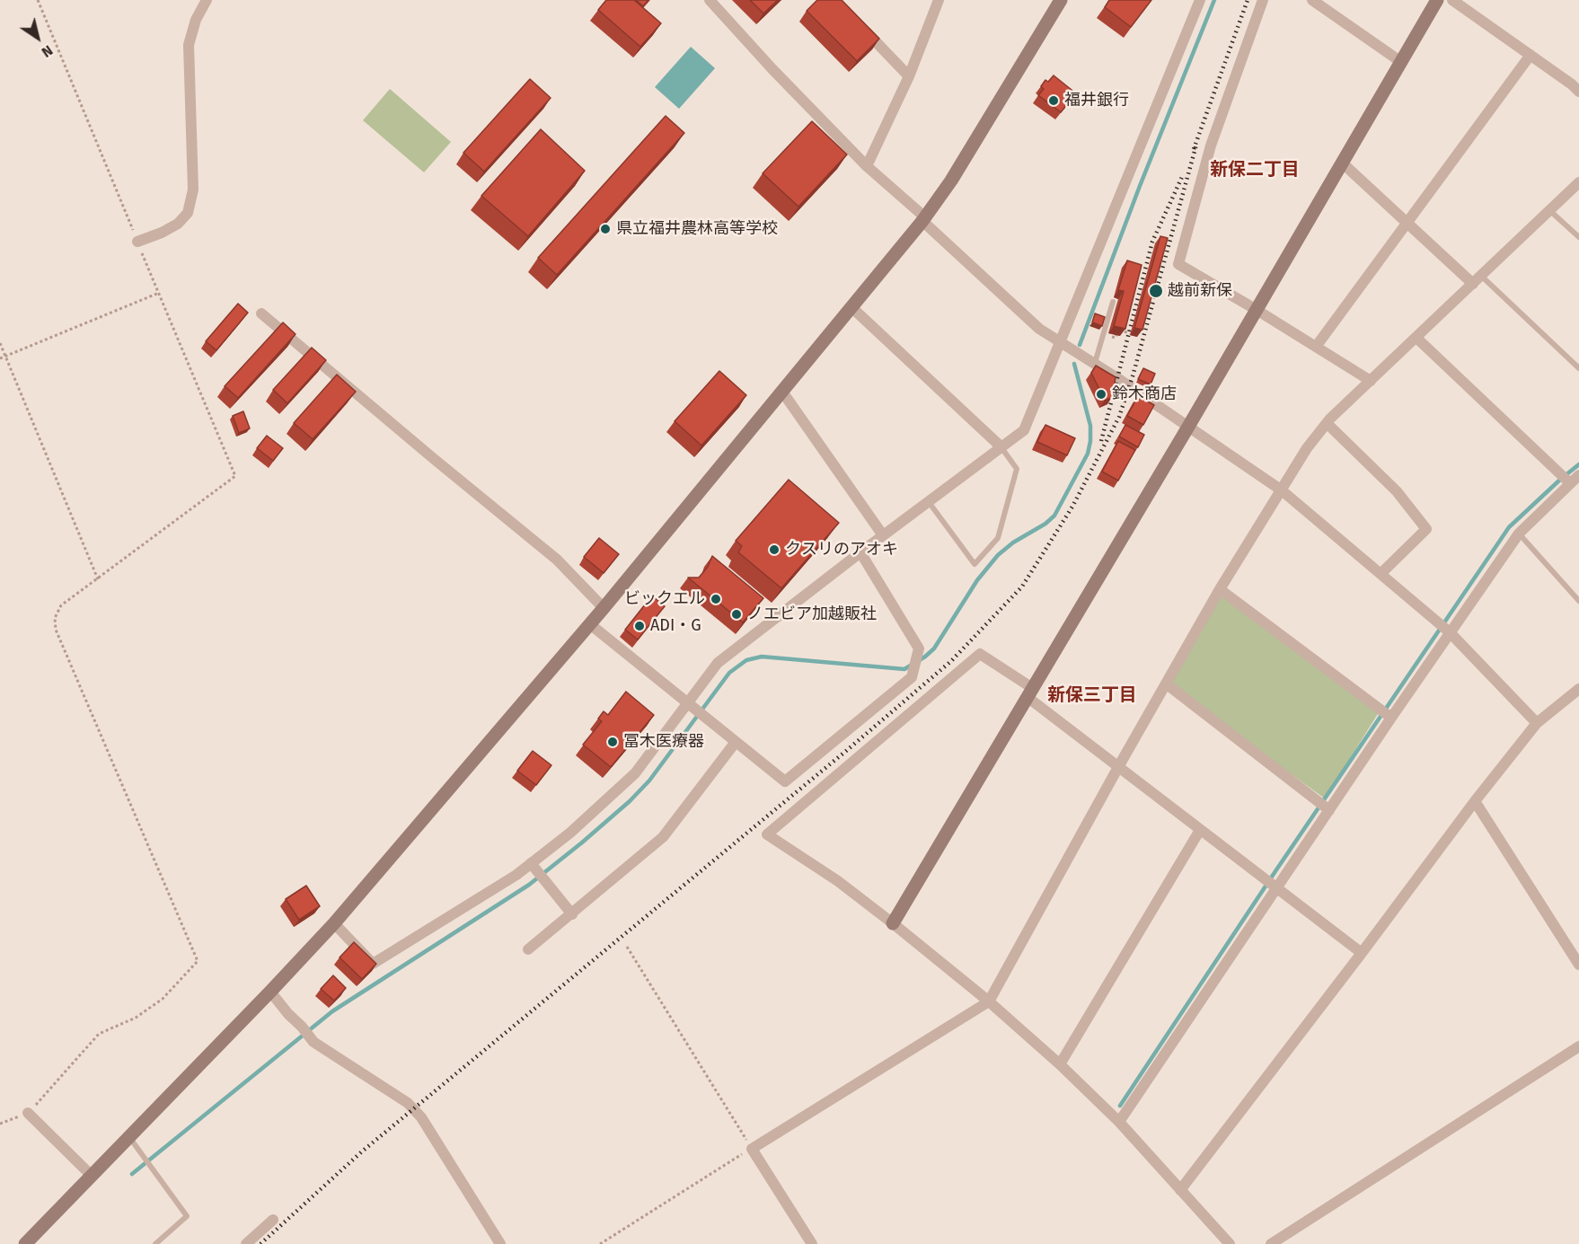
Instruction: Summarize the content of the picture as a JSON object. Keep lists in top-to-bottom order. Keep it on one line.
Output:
{"districts":["新保二丁目","新保三丁目"],"places":["福井銀行","県立福井農林高等学校","越前新保","鈴木商店","クスリのアオキ","ビックエル","ノエビア加越販社","ADI・G","冨木医療器"],"north":"bottom right"}
